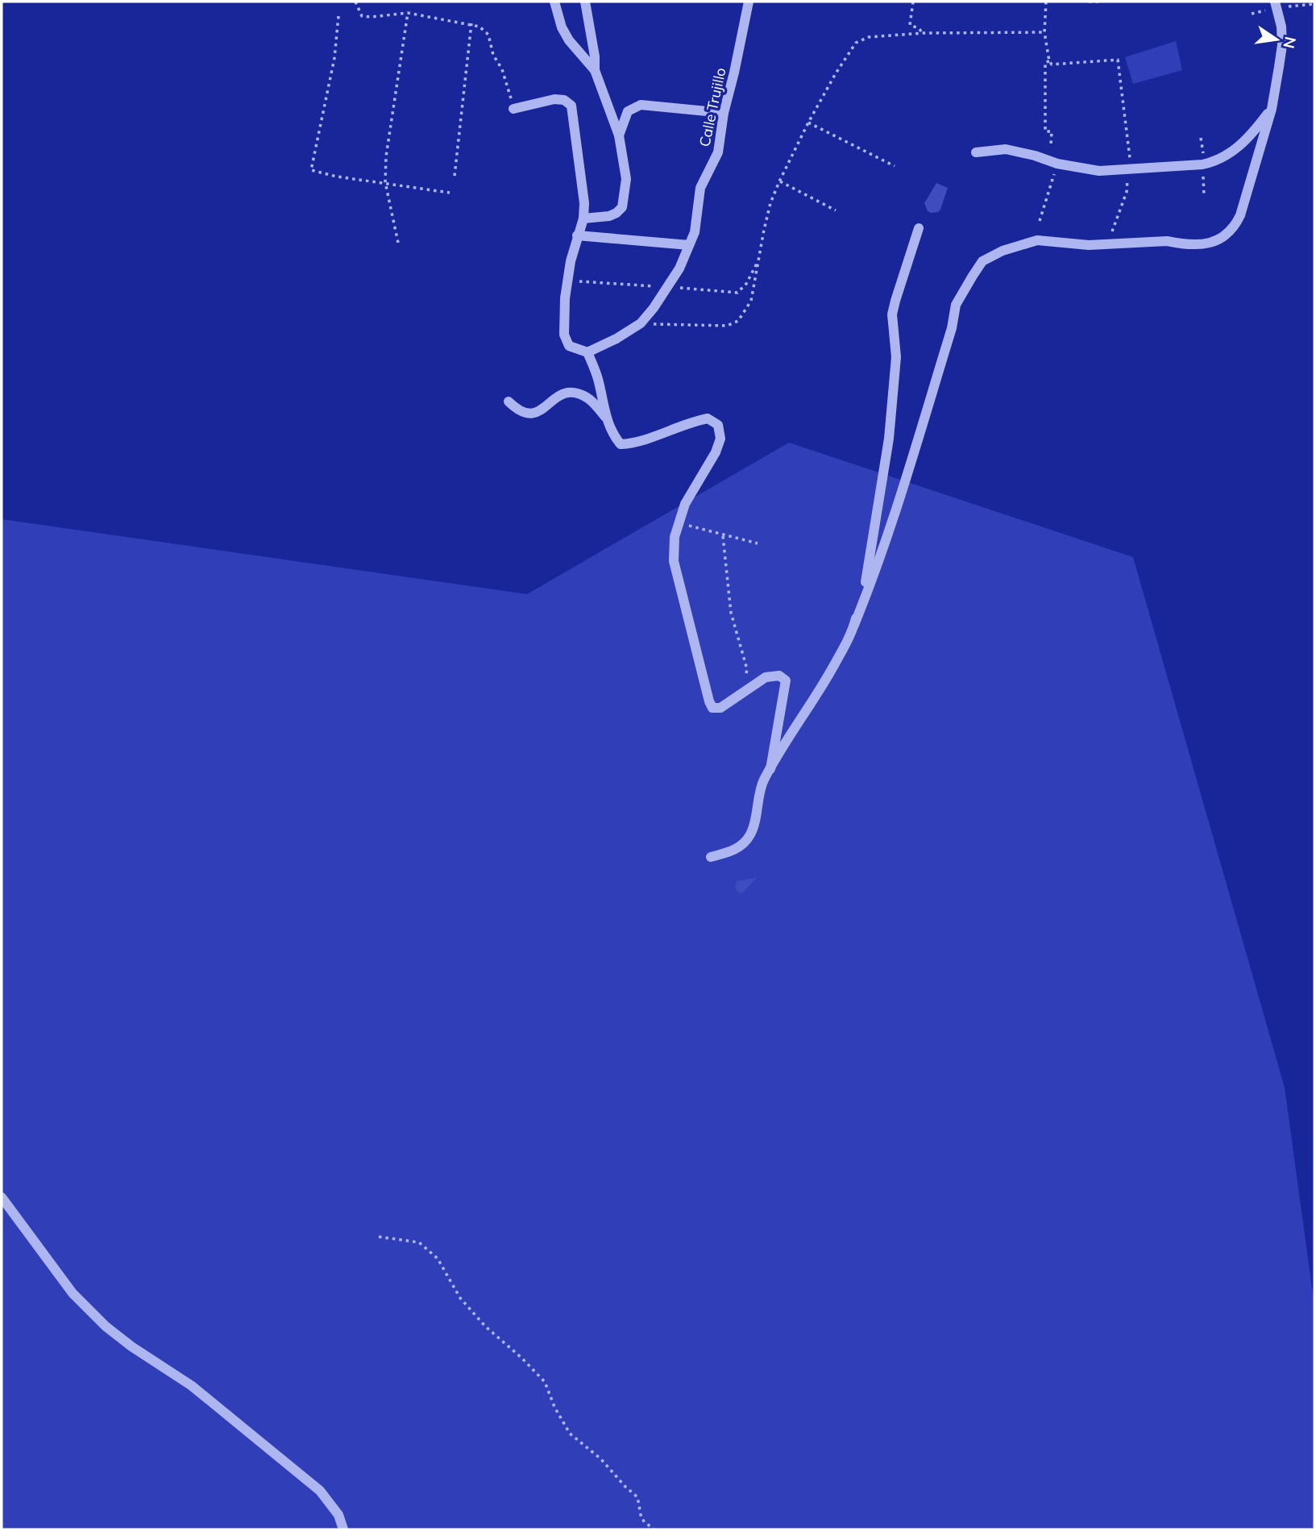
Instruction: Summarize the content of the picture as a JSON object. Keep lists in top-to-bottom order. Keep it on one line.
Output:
{"streets":{"street":["Calle Trujillo"]},"north":"right"}
